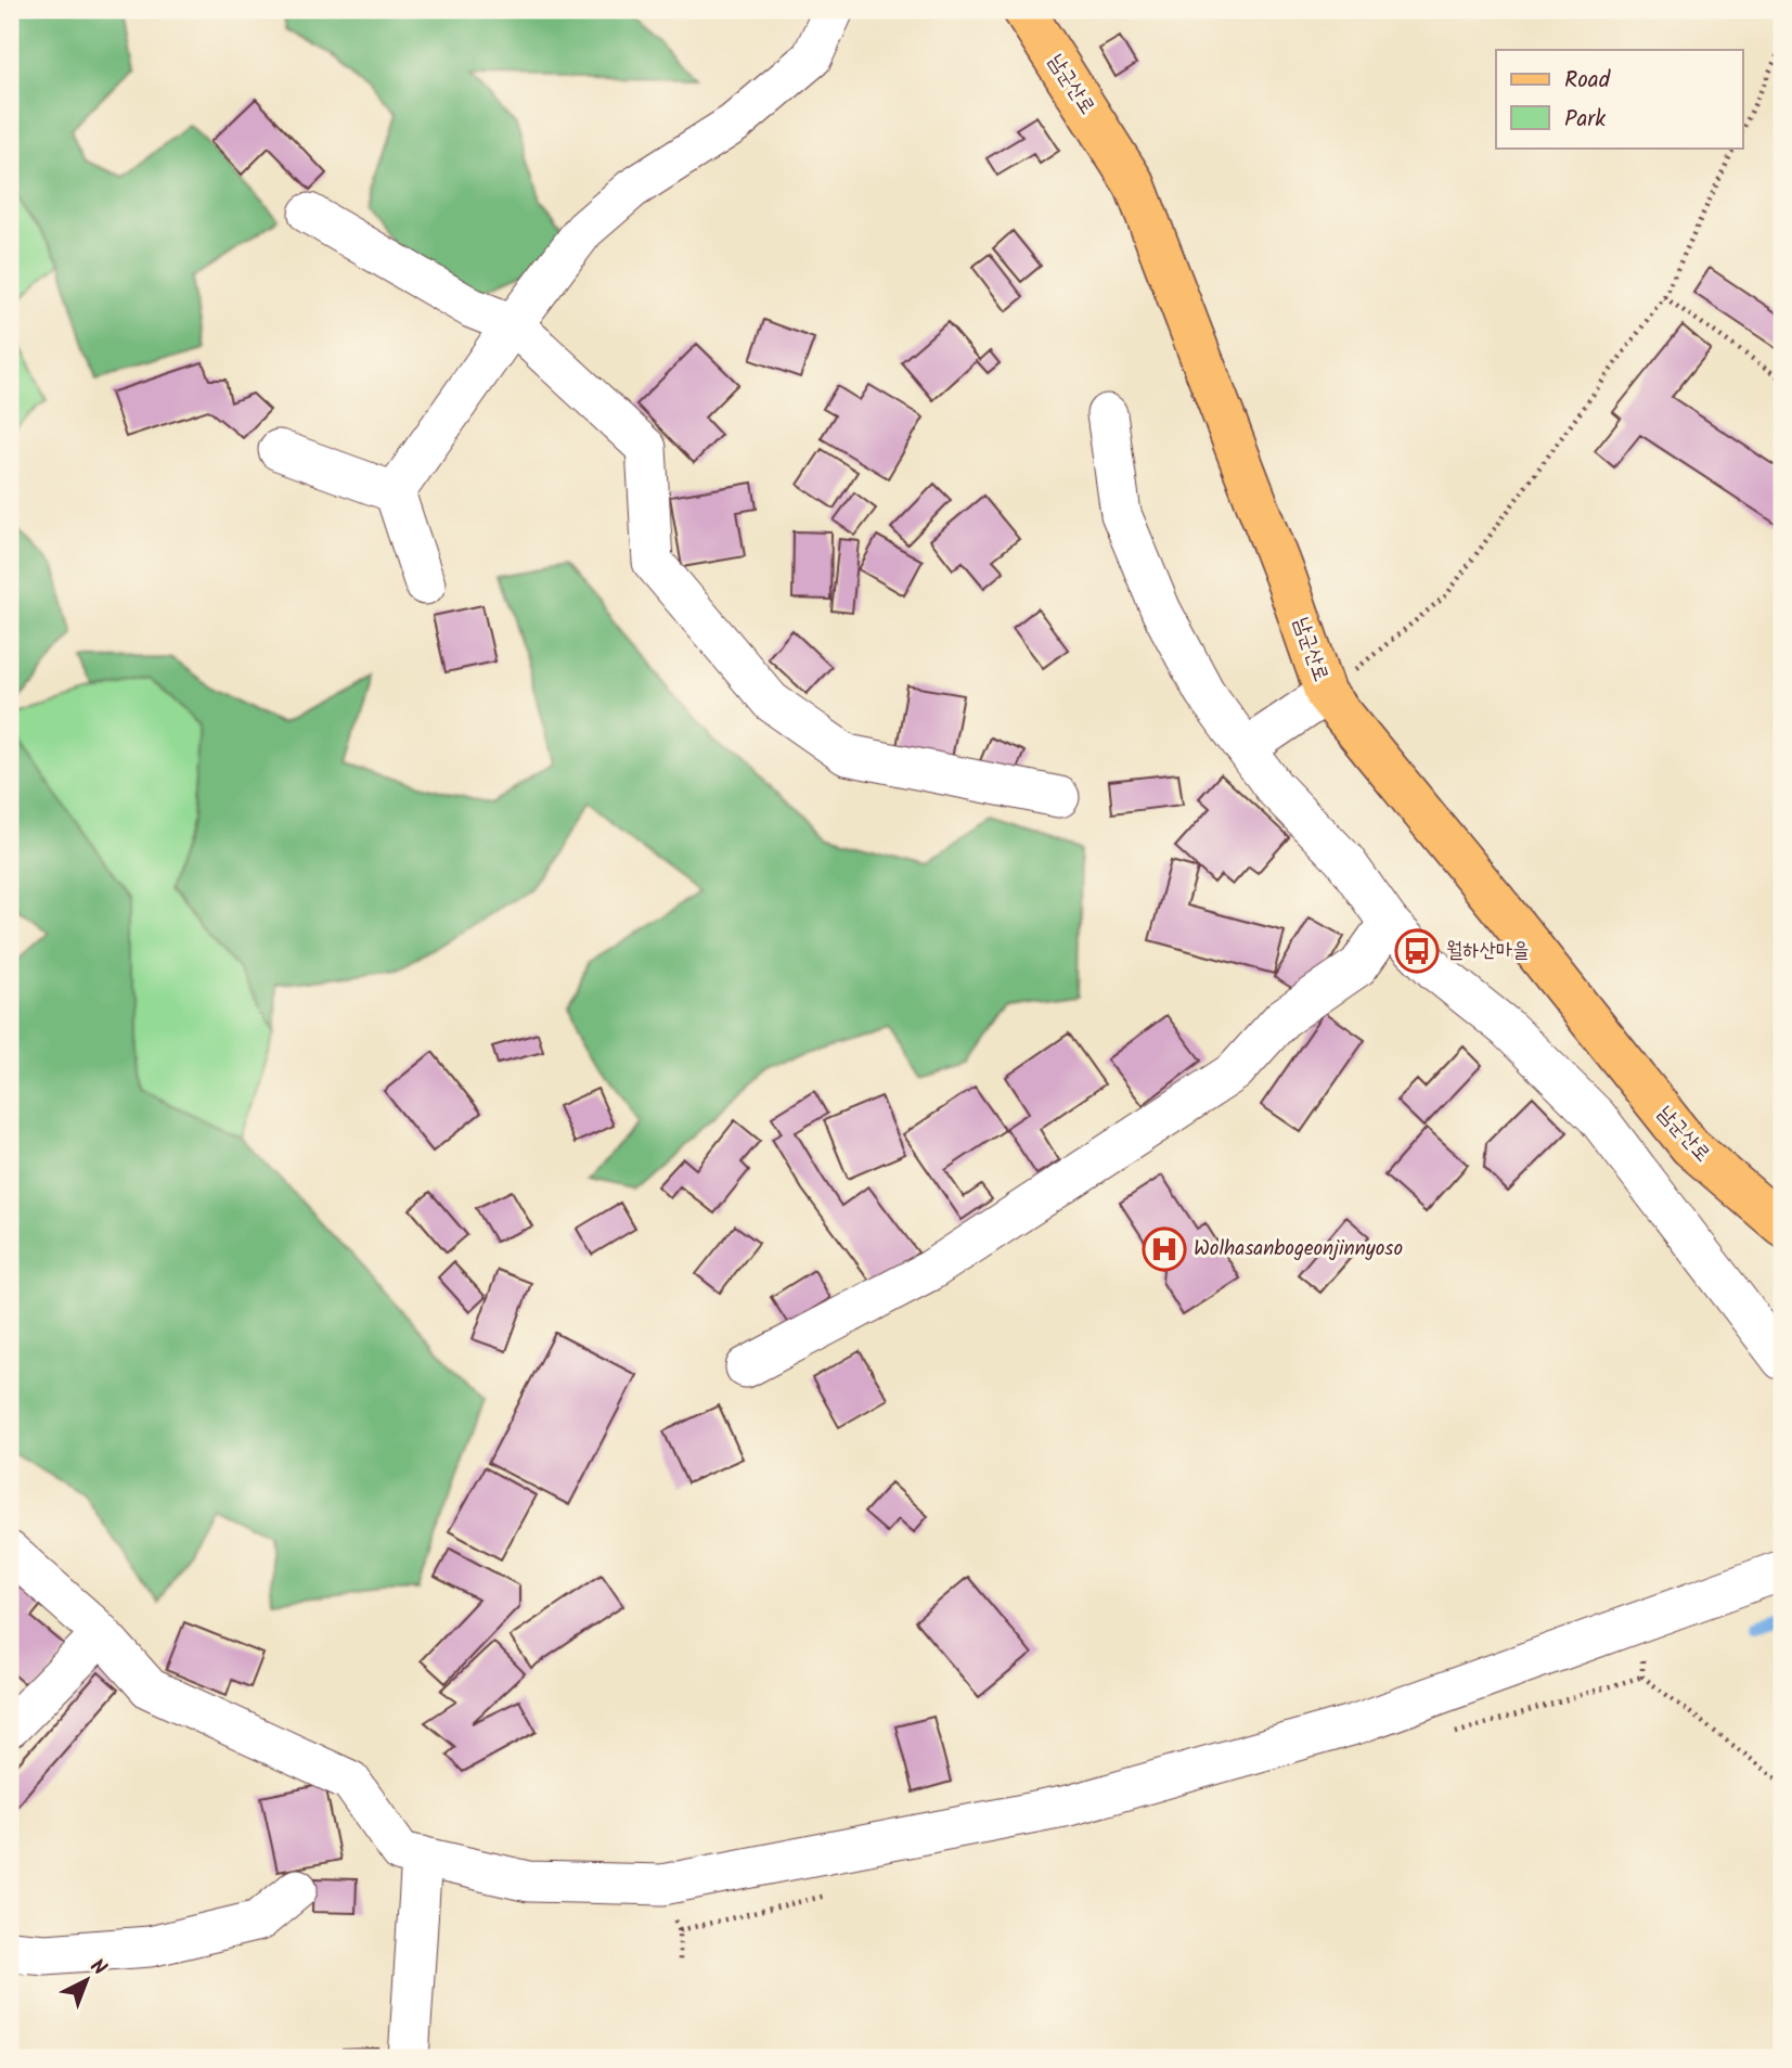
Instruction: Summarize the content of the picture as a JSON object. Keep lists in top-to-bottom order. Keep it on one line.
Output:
{"streets":{"main road":["남군산로"]},"places":{"bus stop":["월하산마을"],"hospital":["Wolhasanbogeonjinnyoso"]},"legend":["Road","Park"],"north":"top right"}
